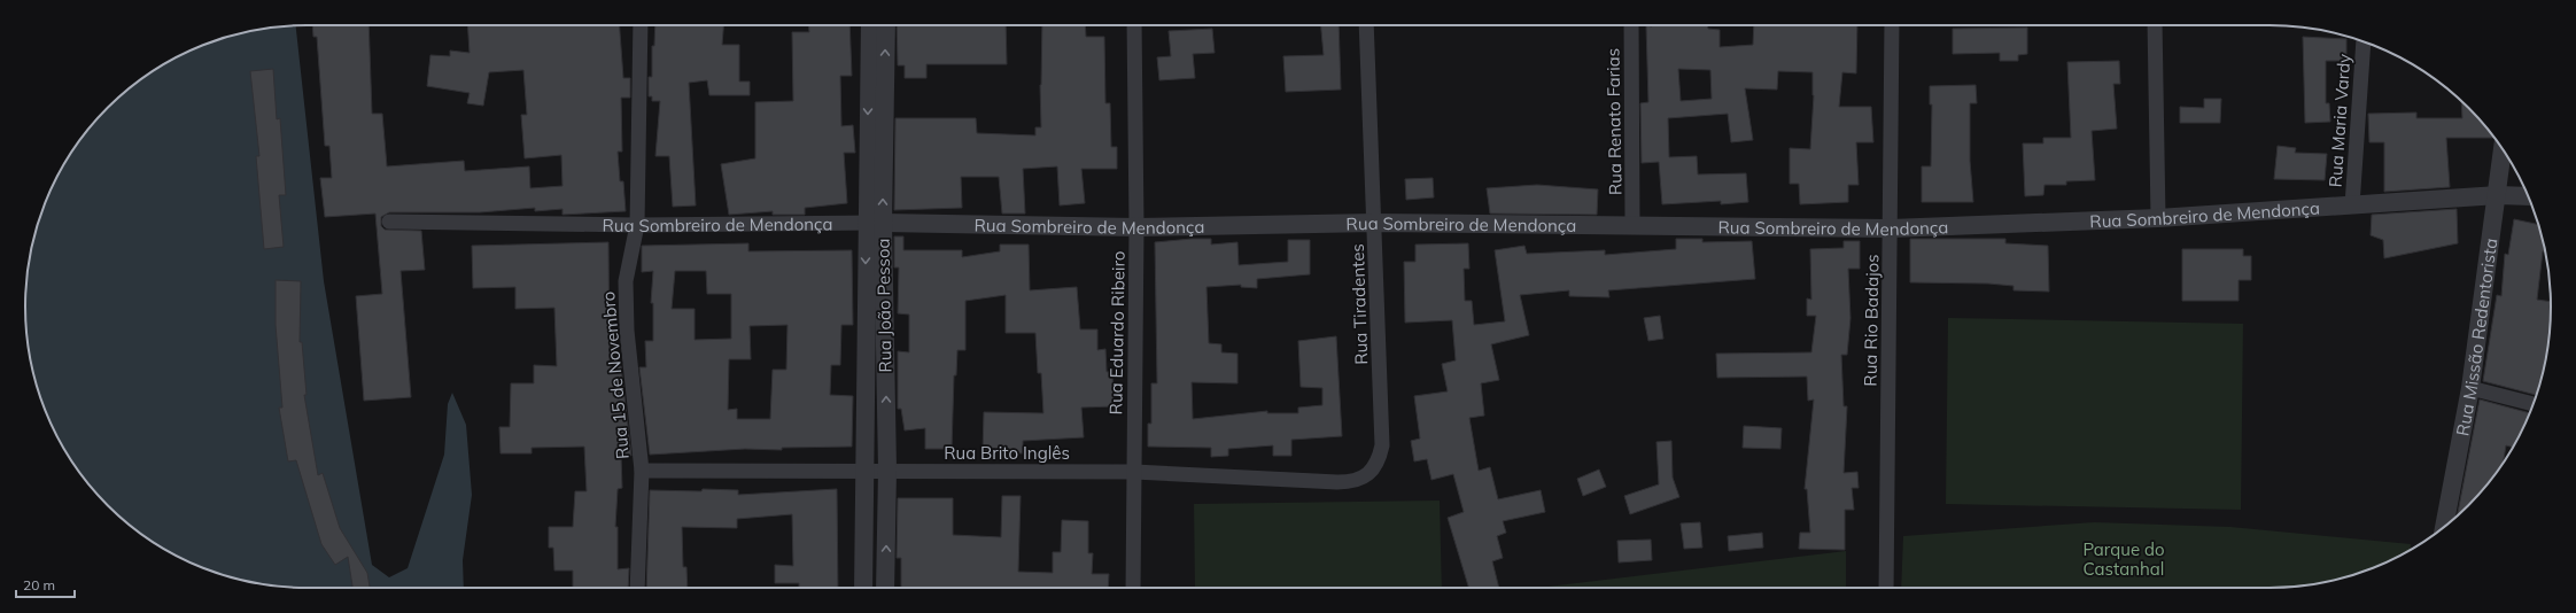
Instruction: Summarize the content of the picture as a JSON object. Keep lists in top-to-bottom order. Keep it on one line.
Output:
{"streets":{"street":["Rua Maria Vardy","Rua Renato Farias","Rua Sombreiro de Mendonça","Rua Tiradentes","Rua João Pessoa","Rua Rio Badajos","Rua Eduardo Ribeiro","Rua Missão Redentorista","Rua 15 de Novembro","Rua Brito Inglês"]},"crossings":[["Rua Maria Vardy","Rua Sombreiro de Mendonça"],["Rua Renato Farias","Rua Sombreiro de Mendonça"],["Rua Sombreiro de Mendonça","Rua Tiradentes"],["Rua Sombreiro de Mendonça","Rua João Pessoa"],["Rua Sombreiro de Mendonça","Rua Rio Badajos"],["Rua Sombreiro de Mendonça","Rua Eduardo Ribeiro"],["Rua Sombreiro de Mendonça","Rua Missão Redentorista"],["Rua Sombreiro de Mendonça","Rua 15 de Novembro"],["Rua Tiradentes","Rua Brito Inglês"],["Rua João Pessoa","Rua Brito Inglês"],["Rua Eduardo Ribeiro","Rua Brito Inglês"],["Rua 15 de Novembro","Rua Brito Inglês"]],"parks":["Parque do Castanhal"],"scale_bar":"20 m"}
